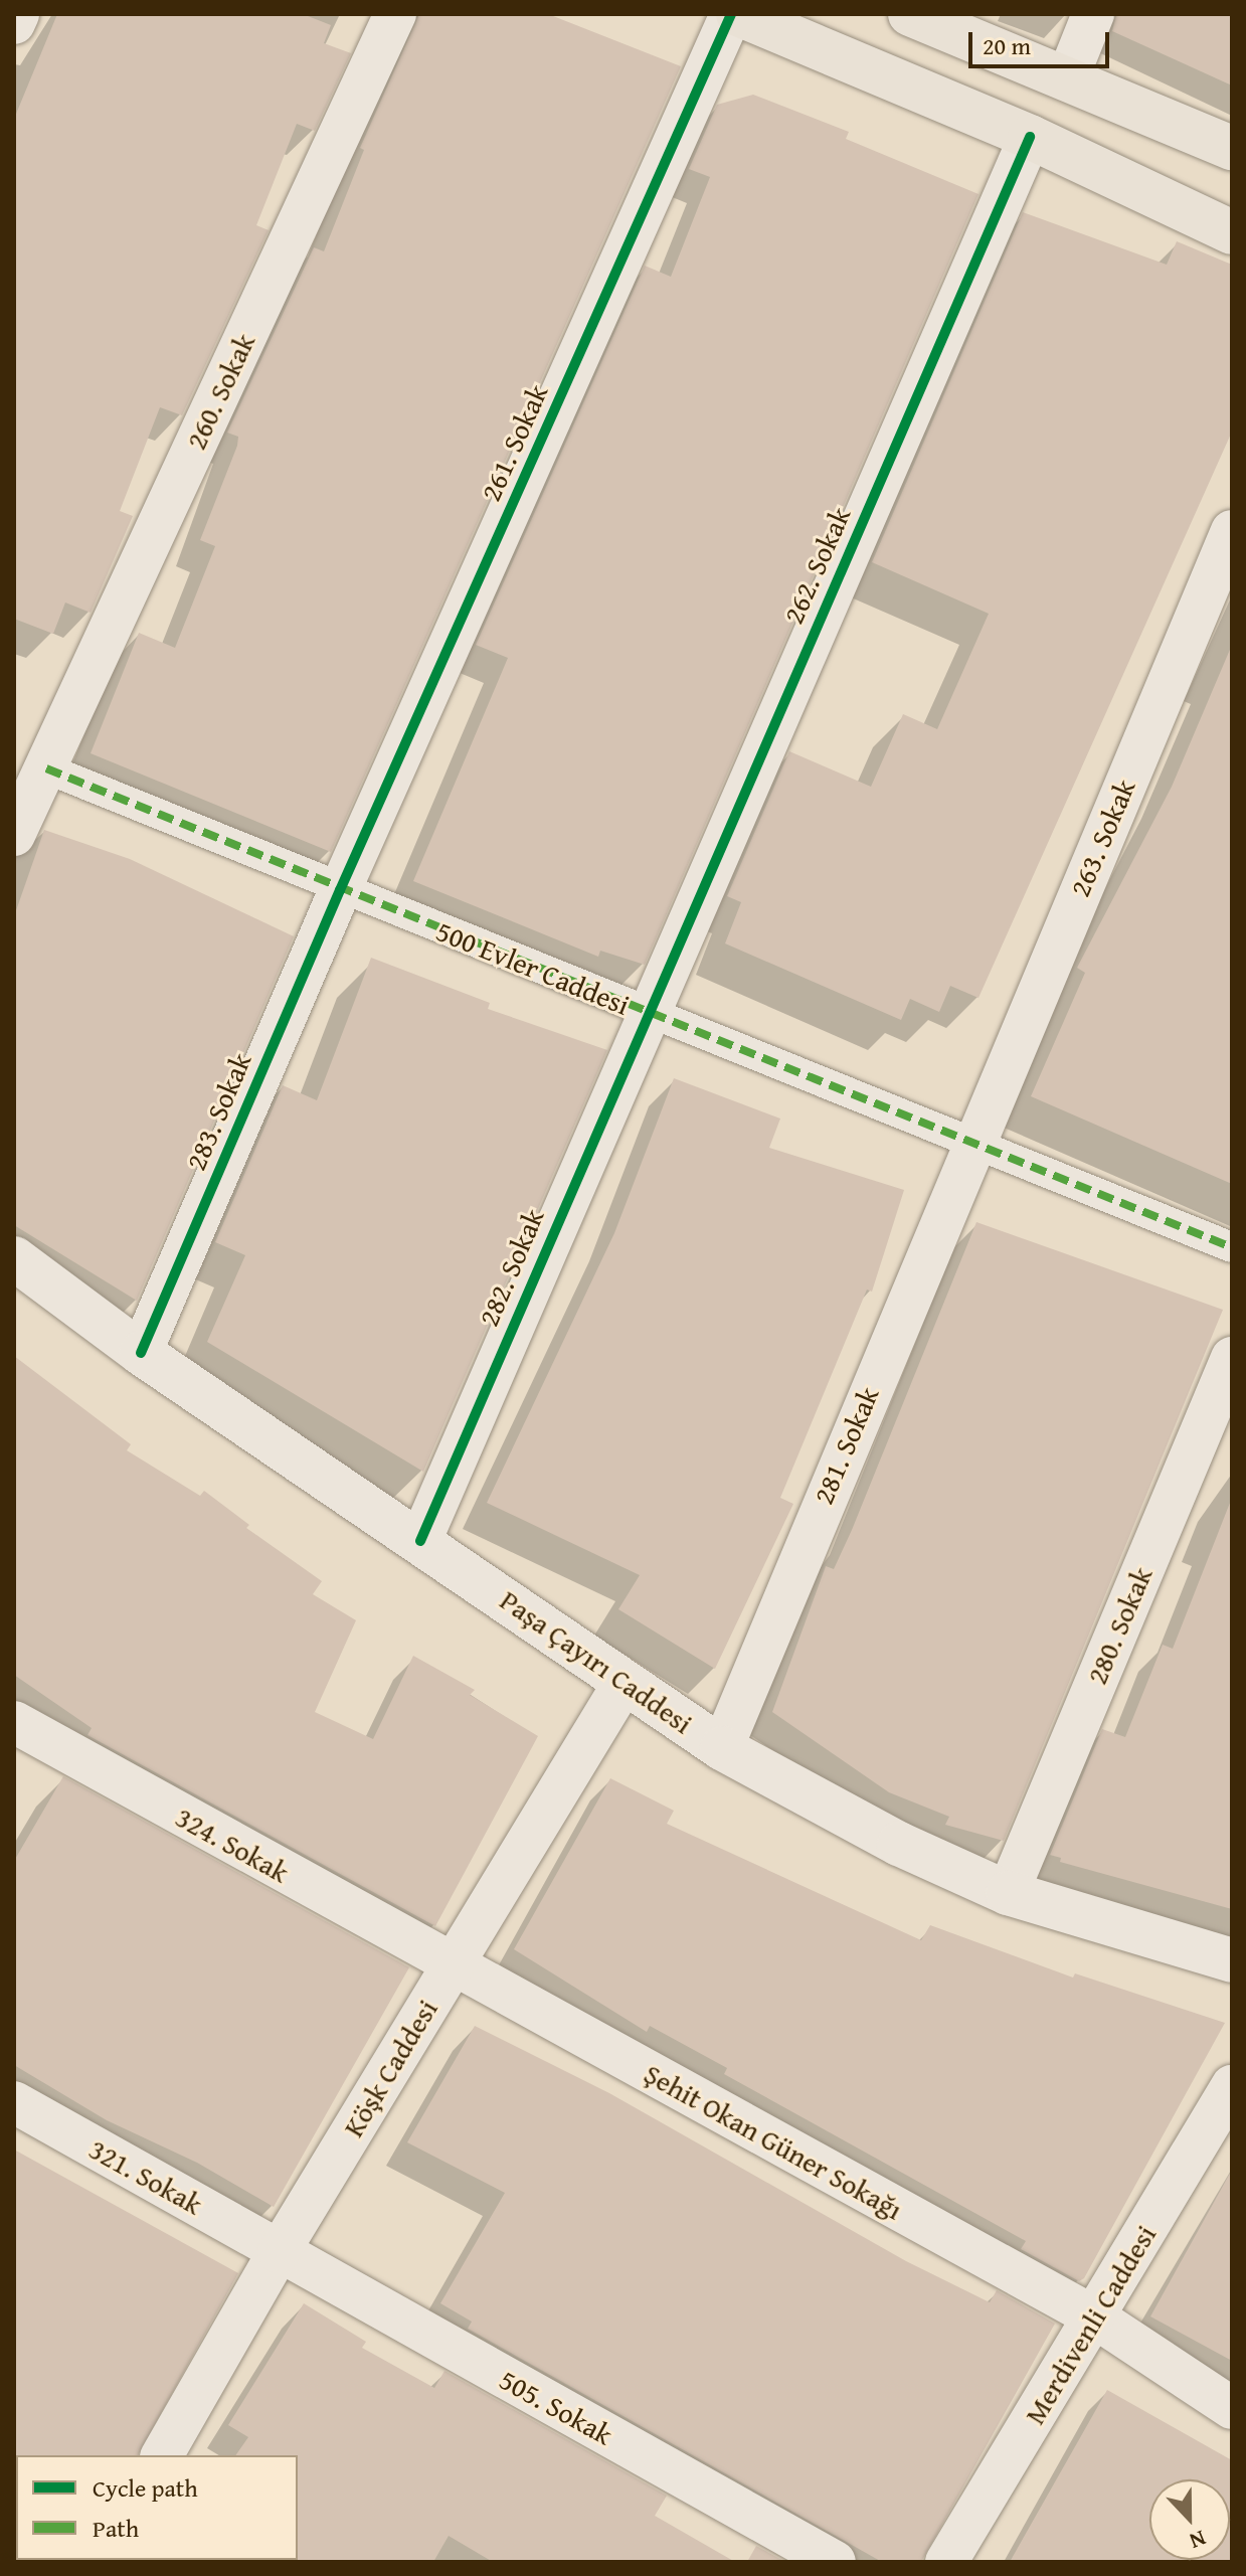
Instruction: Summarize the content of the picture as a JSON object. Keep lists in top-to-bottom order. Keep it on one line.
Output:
{"streets":{"street":["260. Sokak","261. Sokak","262. Sokak","263. Sokak","500 Evler Caddesi","283. Sokak","282. Sokak","281. Sokak","280. Sokak","Paşa Çayırı Caddesi","324. Sokak","Köşk Caddesi","Şehit Okan Güner Sokağı","321. Sokak","Merdivenli Caddesi","505. Sokak"]},"crossings":[["260. Sokak","500 Evler Caddesi"],["261. Sokak","500 Evler Caddesi"],["261. Sokak","283. Sokak"],["262. Sokak","500 Evler Caddesi"],["262. Sokak","282. Sokak"],["263. Sokak","500 Evler Caddesi"],["263. Sokak","281. Sokak"],["500 Evler Caddesi","283. Sokak"],["500 Evler Caddesi","282. Sokak"],["500 Evler Caddesi","281. Sokak"],["283. Sokak","Paşa Çayırı Caddesi"],["282. Sokak","Paşa Çayırı Caddesi"],["281. Sokak","Paşa Çayırı Caddesi"],["280. Sokak","Paşa Çayırı Caddesi"],["Paşa Çayırı Caddesi","Köşk Caddesi"],["324. Sokak","Köşk Caddesi"],["324. Sokak","Şehit Okan Güner Sokağı"],["Köşk Caddesi","Şehit Okan Güner Sokağı"],["Köşk Caddesi","321. Sokak"],["Köşk Caddesi","505. Sokak"],["Şehit Okan Güner Sokağı","Merdivenli Caddesi"],["321. Sokak","505. Sokak"]],"legend":["Cycle path","Path"],"scale_bar":"20 m","north":"bottom"}
